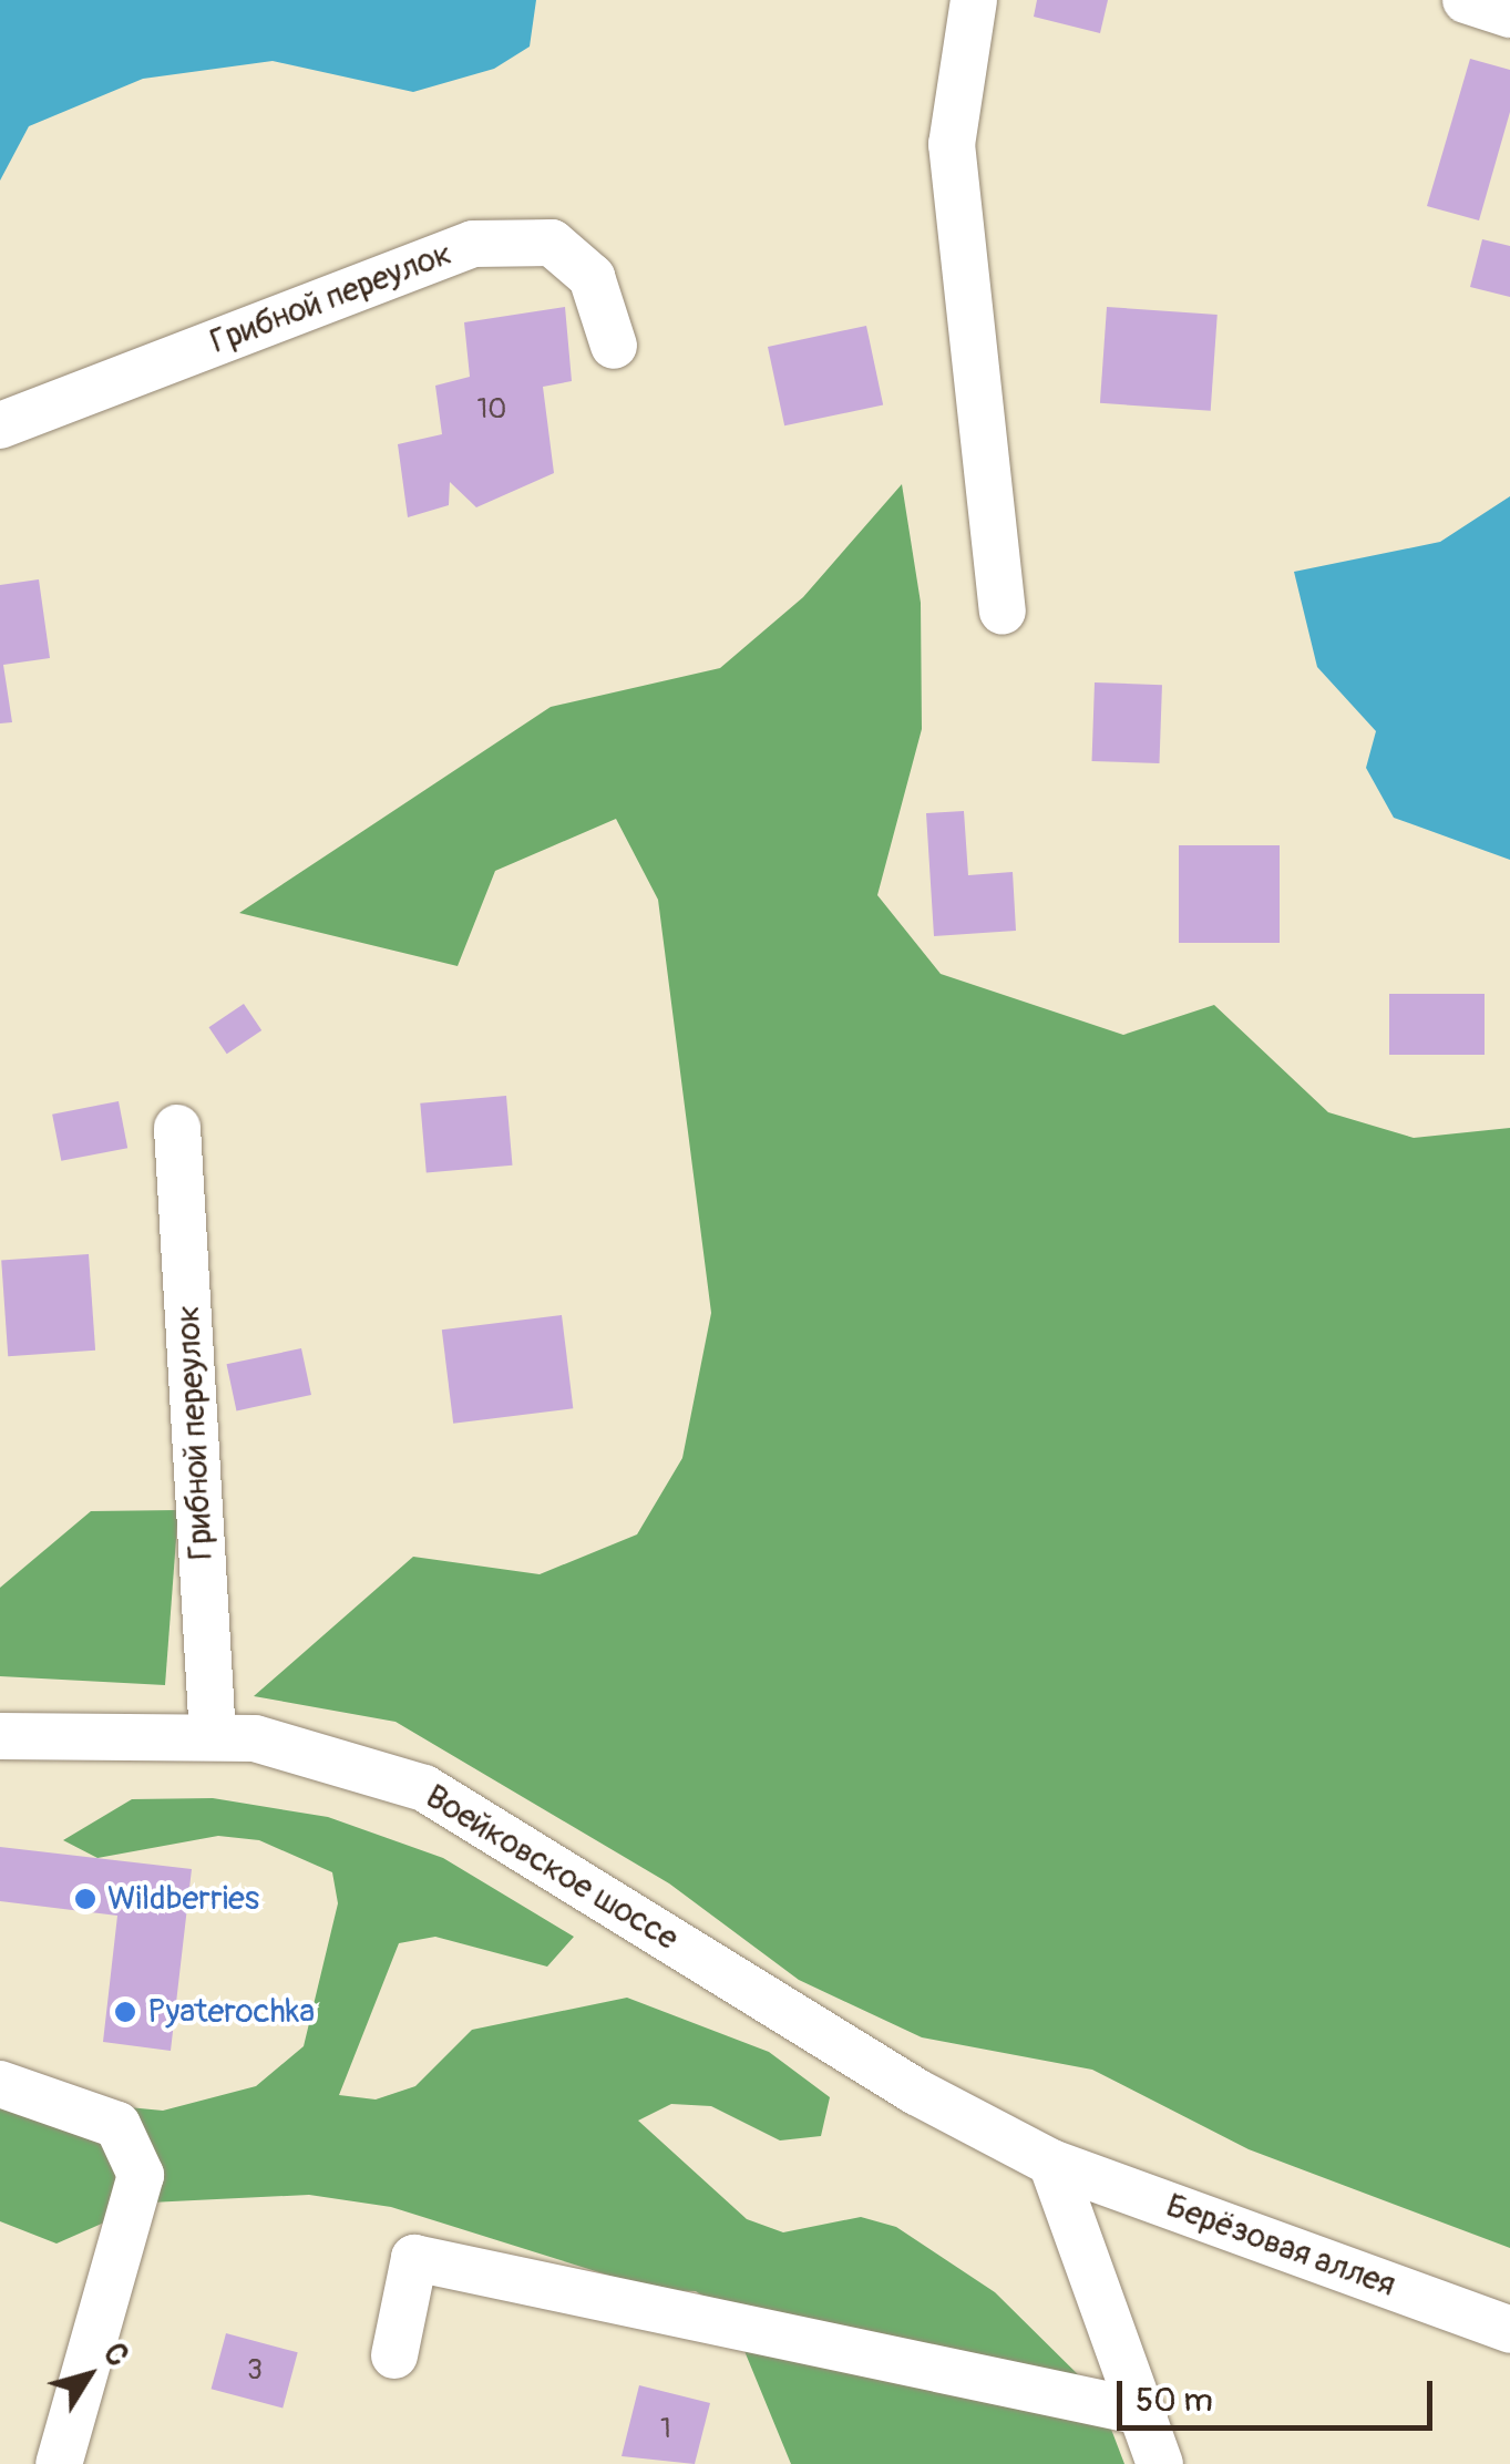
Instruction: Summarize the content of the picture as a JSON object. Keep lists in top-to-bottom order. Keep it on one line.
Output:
{"streets":{"street":["Грибной переулок","Воейковское шоссе","Берёзовая аллея"]},"crossings":[["Грибной переулок","Воейковское шоссе"],["Воейковское шоссе","Берёзовая аллея"]],"places":["Wildberries","Pyaterochka"],"house_numbers":["10","3","1"],"scale_bar":"50 m","north":"top right"}
